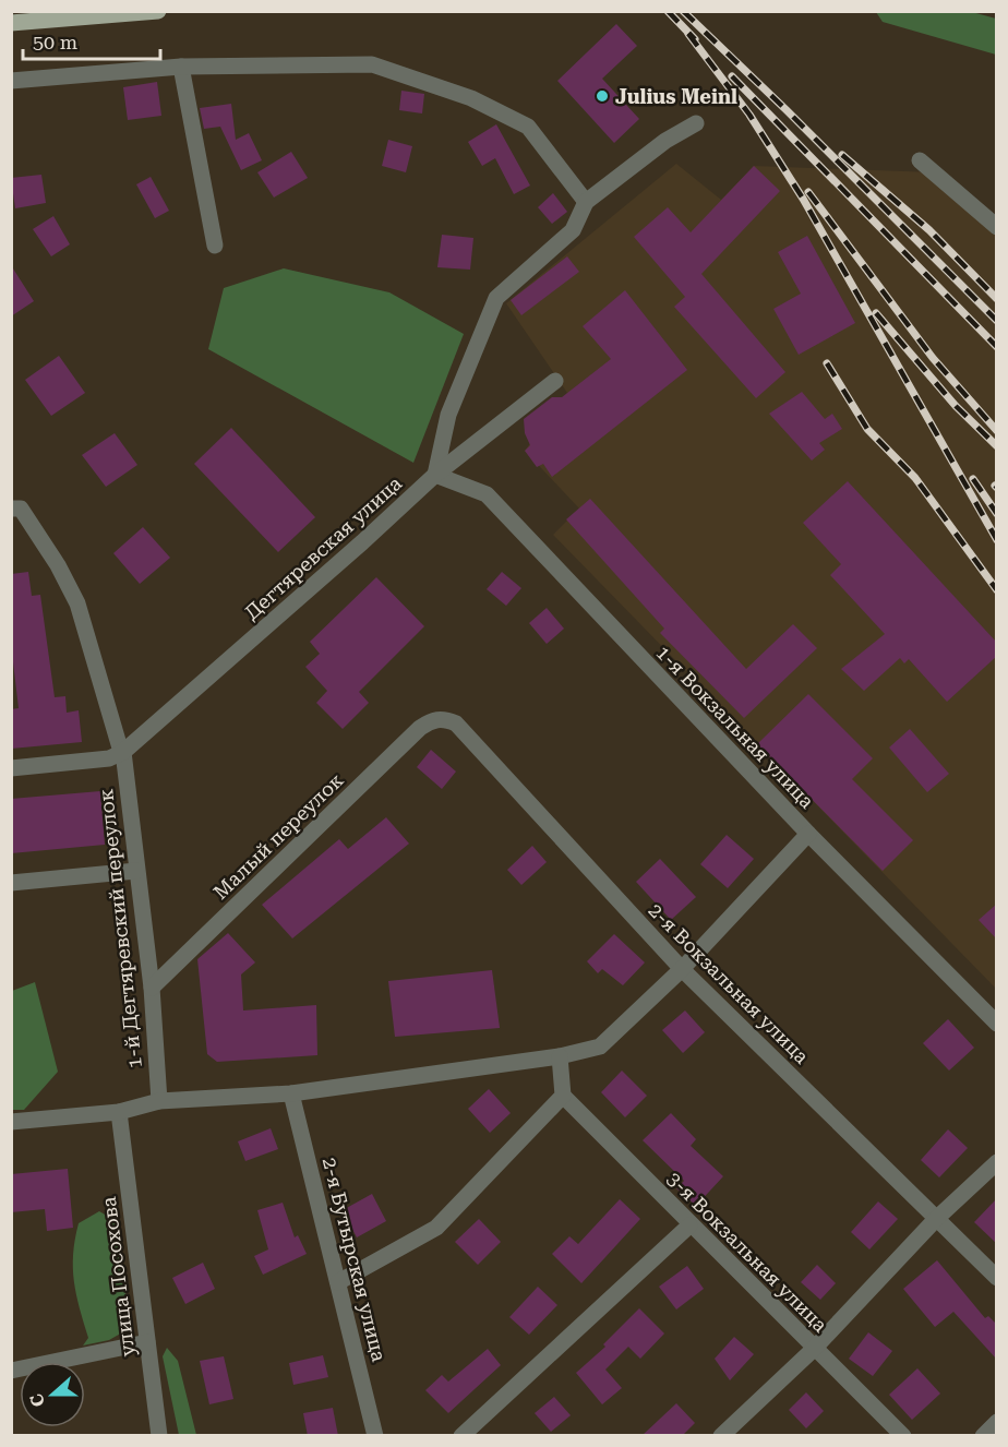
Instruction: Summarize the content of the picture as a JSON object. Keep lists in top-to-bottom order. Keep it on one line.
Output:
{"streets":{"street":["Дегтяревская улица","1-я Вокзальная улица","Малый переулок","1-й Дегтяревский переулок","2-я Вокзальная улица","3-я Вокзальная улица","2-я Бутырская улица","улица Посохова"]},"crossings":[["Дегтяревская улица","1-я Вокзальная улица"],["Дегтяревская улица","1-й Дегтяревский переулок"],["Малый переулок","1-й Дегтяревский переулок"],["Малый переулок","2-я Вокзальная улица"]],"places":["Julius Meinl"],"scale_bar":"50 m","north":"left"}
